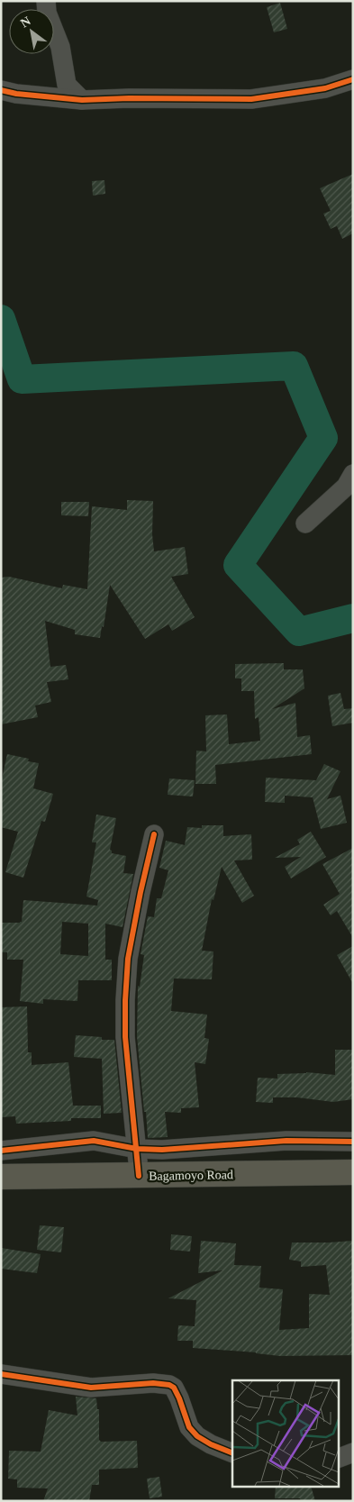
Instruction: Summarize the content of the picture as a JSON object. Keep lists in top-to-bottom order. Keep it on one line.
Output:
{"streets":{"highway":["Bagamoyo Road"]},"north":"top left"}
